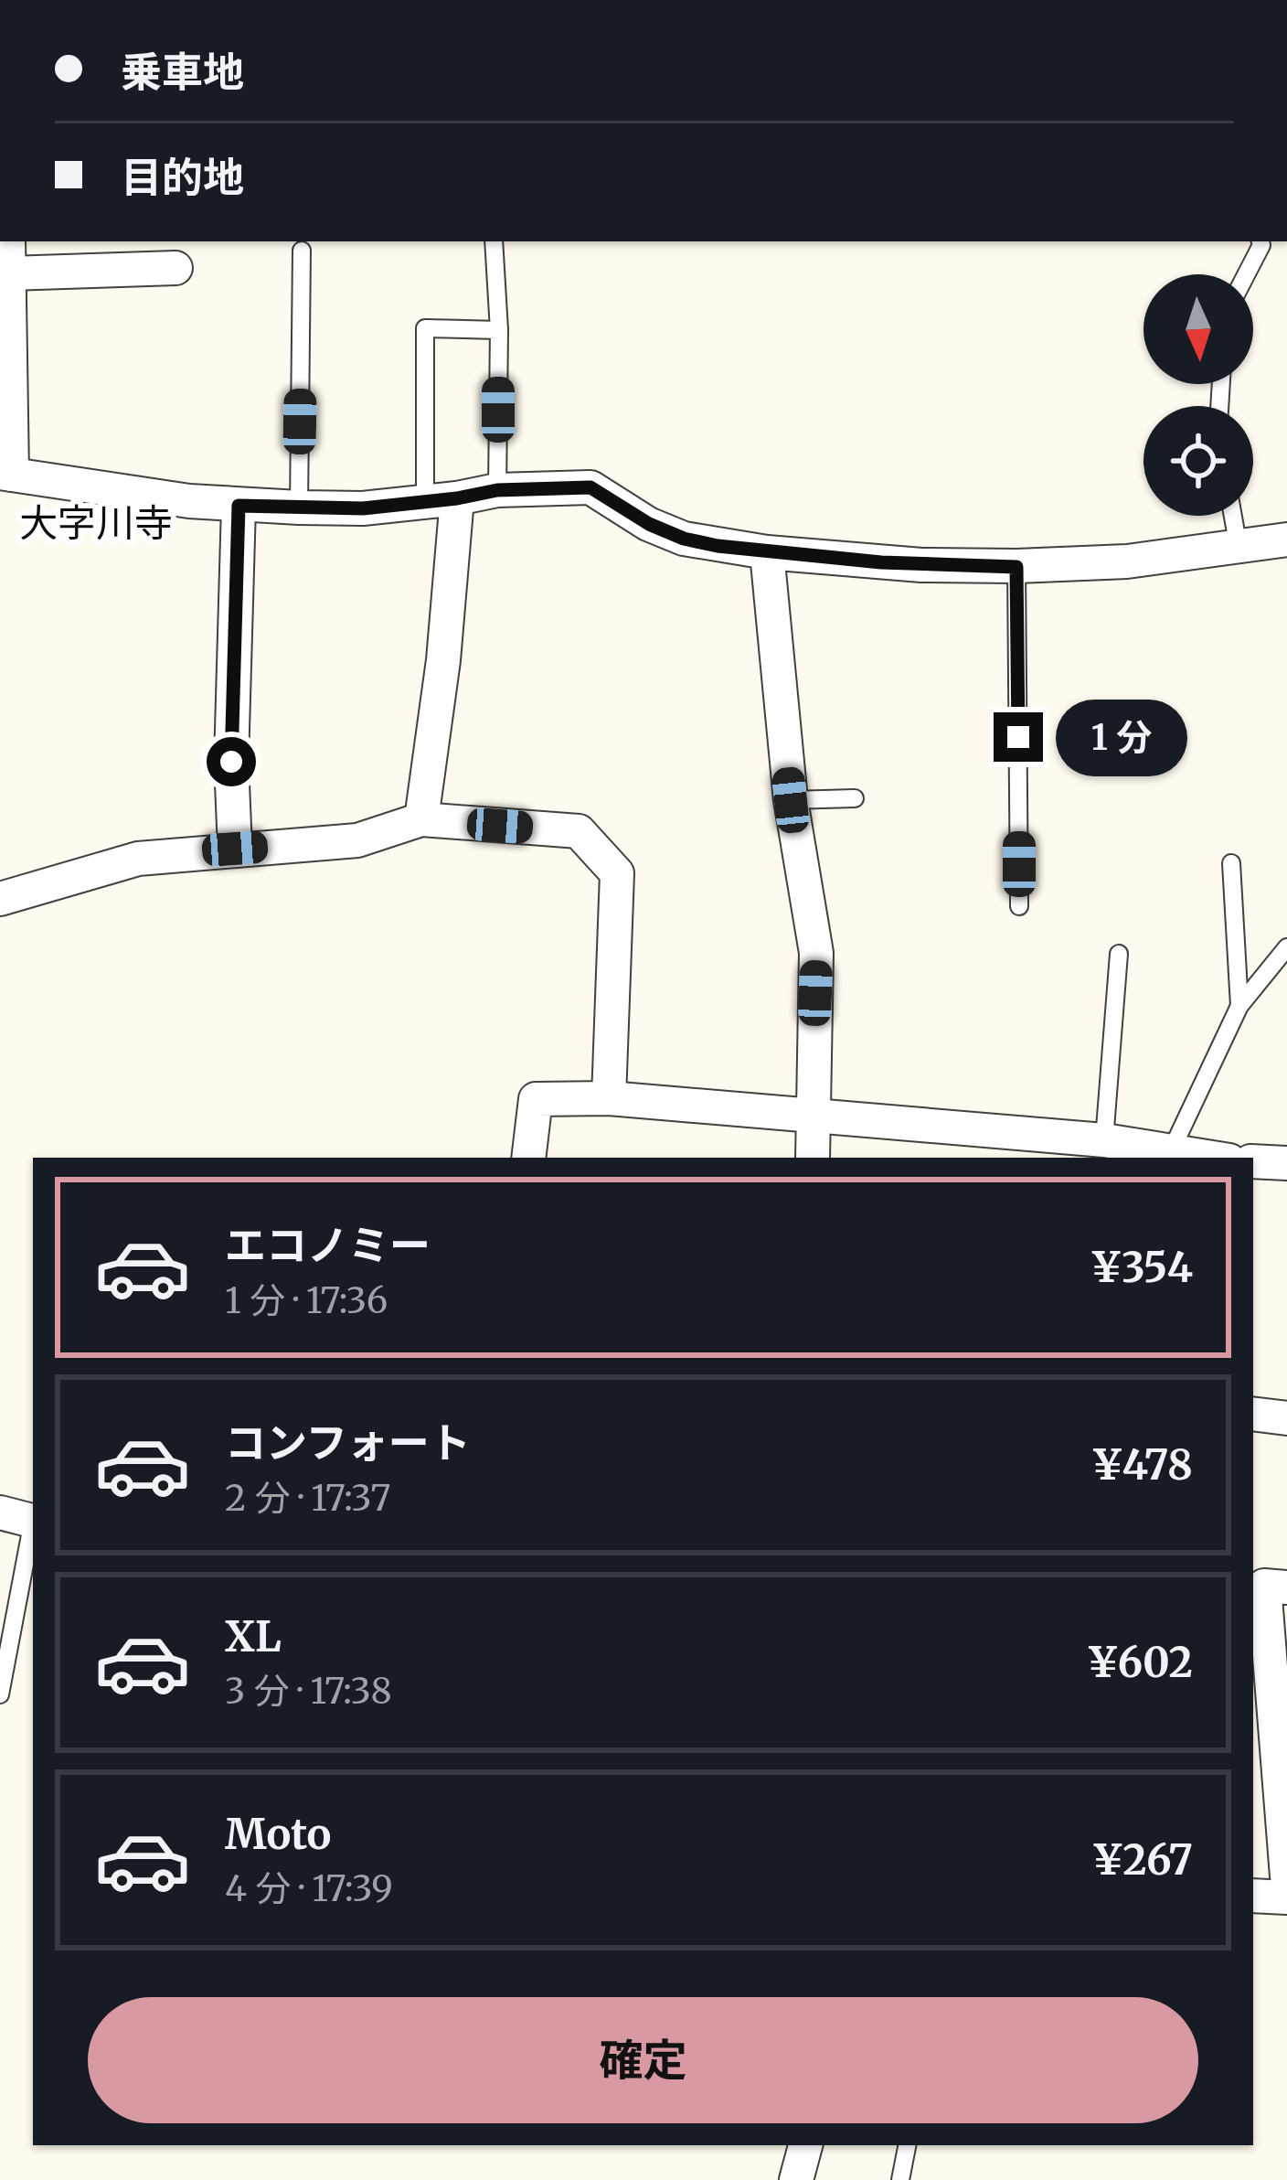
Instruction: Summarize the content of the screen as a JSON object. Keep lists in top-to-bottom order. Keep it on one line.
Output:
{"districts":["大字川寺"],"north":"bottom","page":{"banner":["乗車地","目的地"],"bubble":"1 分","list":[{"name":"エコノミー","note":"1 分 · 17:36","value":"¥354"},{"name":"コンフォート","note":"2 分 · 17:37","value":"¥478"},{"name":"XL","note":"3 分 · 17:38","value":"¥602"},{"name":"Moto","note":"4 分 · 17:39","value":"¥267"}],"buttons":"確定"}}
